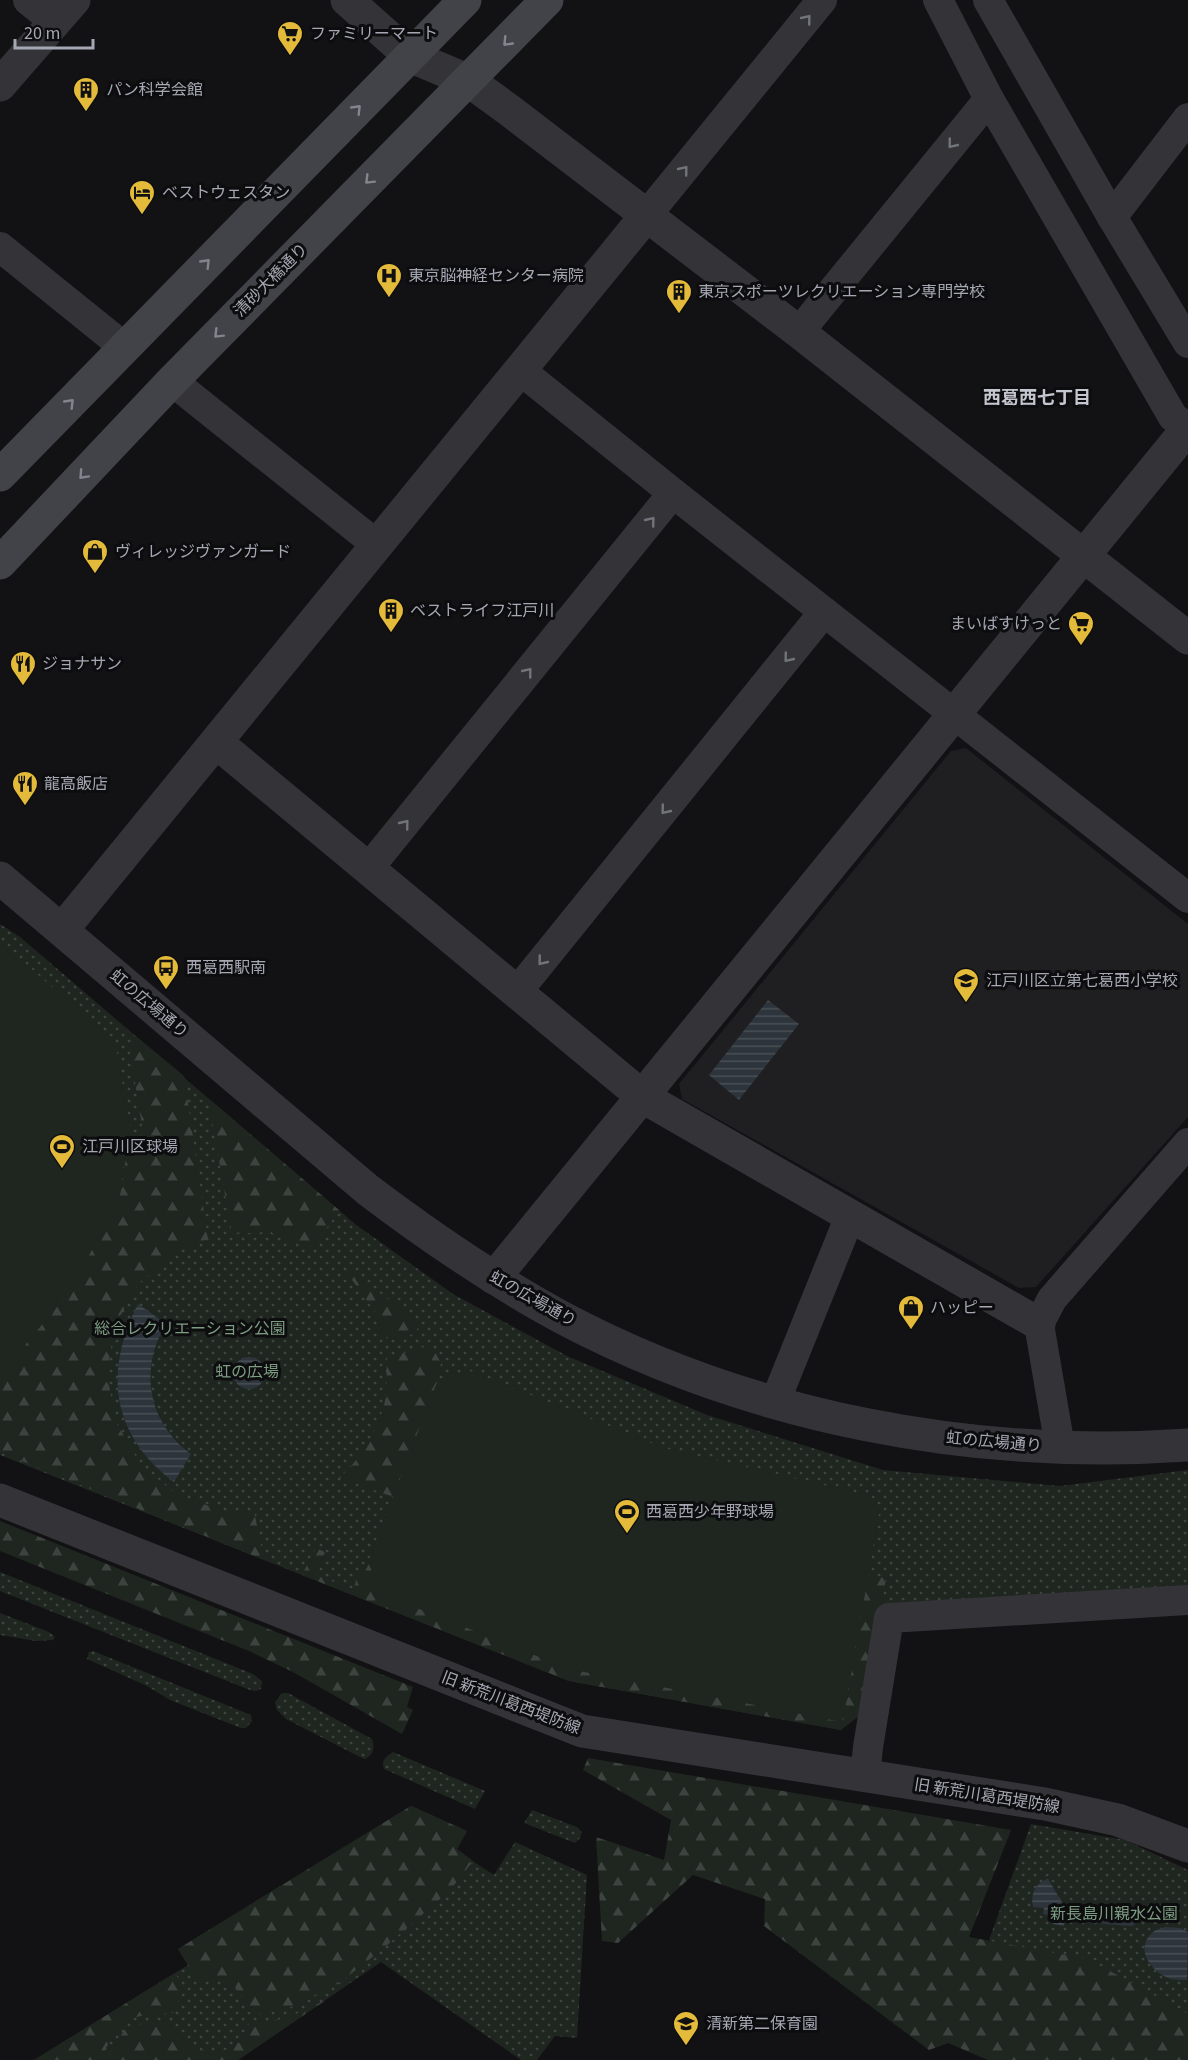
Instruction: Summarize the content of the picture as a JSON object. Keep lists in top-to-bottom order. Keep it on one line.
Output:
{"streets":{"main road":["清砂大橋通り"],"street":["虹の広場通り","旧 新荒川葛西堤防線"]},"districts":["西葛西七丁目"],"parks":["総合レクリエーション公園","虹の広場","新長島川親水公園"],"places":{"supermarket":["ファミリーマート","まいばすけっと"],"building":["パン科学会館","東京スポーツレクリエーション専門学校","ベストライフ江戸川"],"hotel":["ベストウェスタン"],"hospital":["東京脳神経センター病院"],"shop":["ヴィレッジヴァンガード","ハッピー"],"restaurant":["ジョナサン","龍高飯店"],"bus stop":["西葛西駅南"],"school or university":["江戸川区立第七葛西小学校","清新第二保育園"],"sports":["江戸川区球場","西葛西少年野球場"]},"scale_bar":"20 m"}
